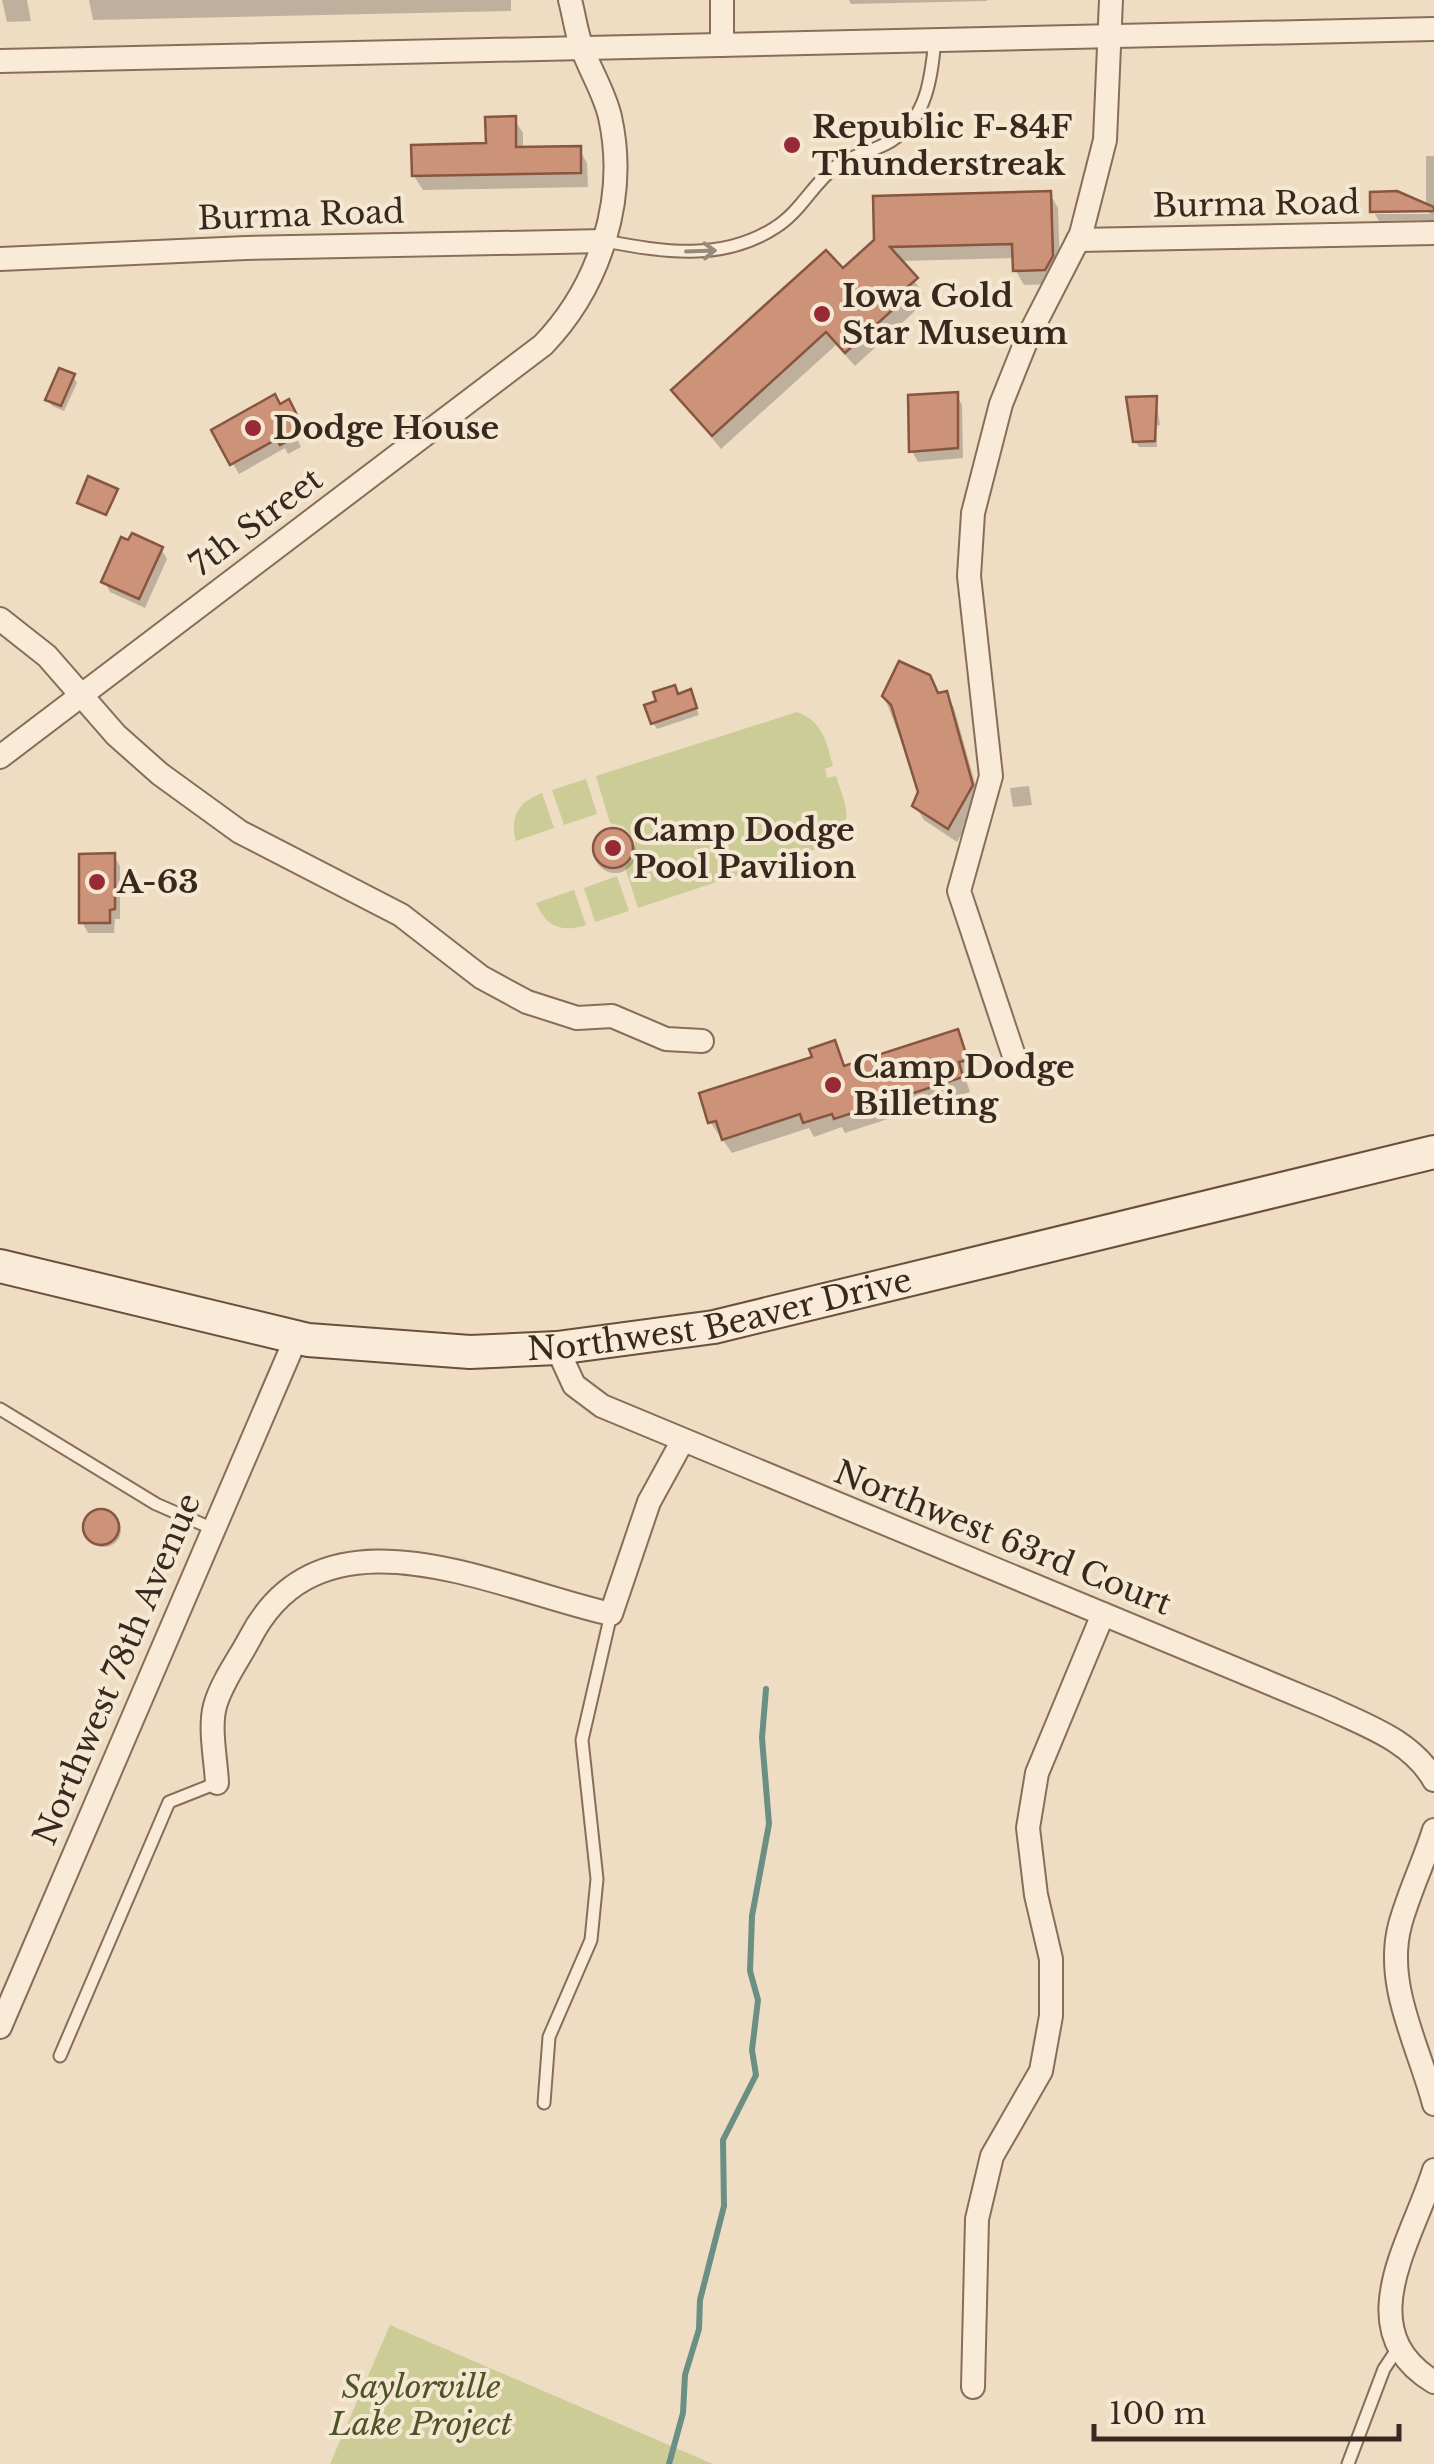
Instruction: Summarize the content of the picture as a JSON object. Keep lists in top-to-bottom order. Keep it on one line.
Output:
{"streets":{"main road":["Northwest Beaver Drive"],"street":["Burma Road","7th Street","Northwest 63rd Court","Northwest 78th Avenue"]},"crossings":[["Burma Road","7th Street"],["Northwest Beaver Drive","Northwest 63rd Court"],["Northwest Beaver Drive","Northwest 78th Avenue"]],"parks":["Saylorville Lake Project"],"places":["Republic F-84F Thunderstreak","Iowa Gold Star Museum","Dodge House","Camp Dodge Pool Pavilion","A-63","Camp Dodge Billeting"],"scale_bar":"100 m"}
